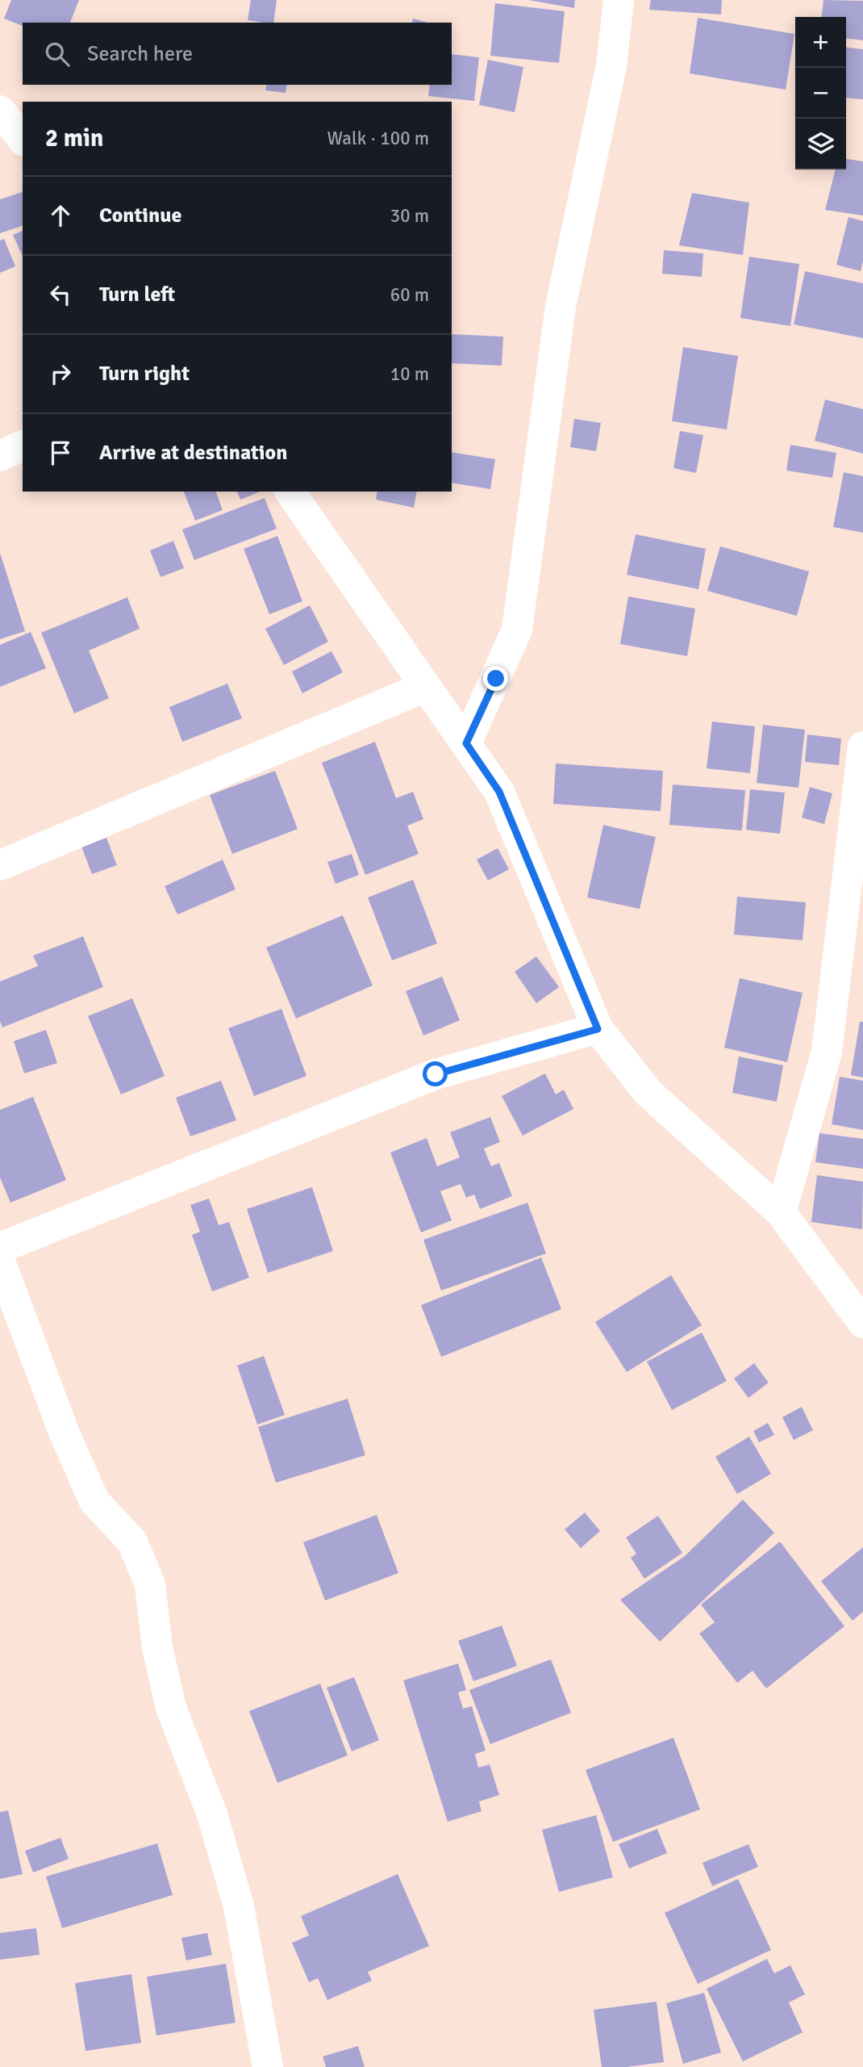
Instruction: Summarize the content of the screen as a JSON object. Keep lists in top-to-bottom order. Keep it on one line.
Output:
{"page":{"map_buttons":["+","−"],"search":"Search here","heading":["2 min","Walk · 100 m"],"list":[["Continue","30 m"],["Turn left","60 m"],["Turn right","10 m"],"Arrive at destination"]}}
